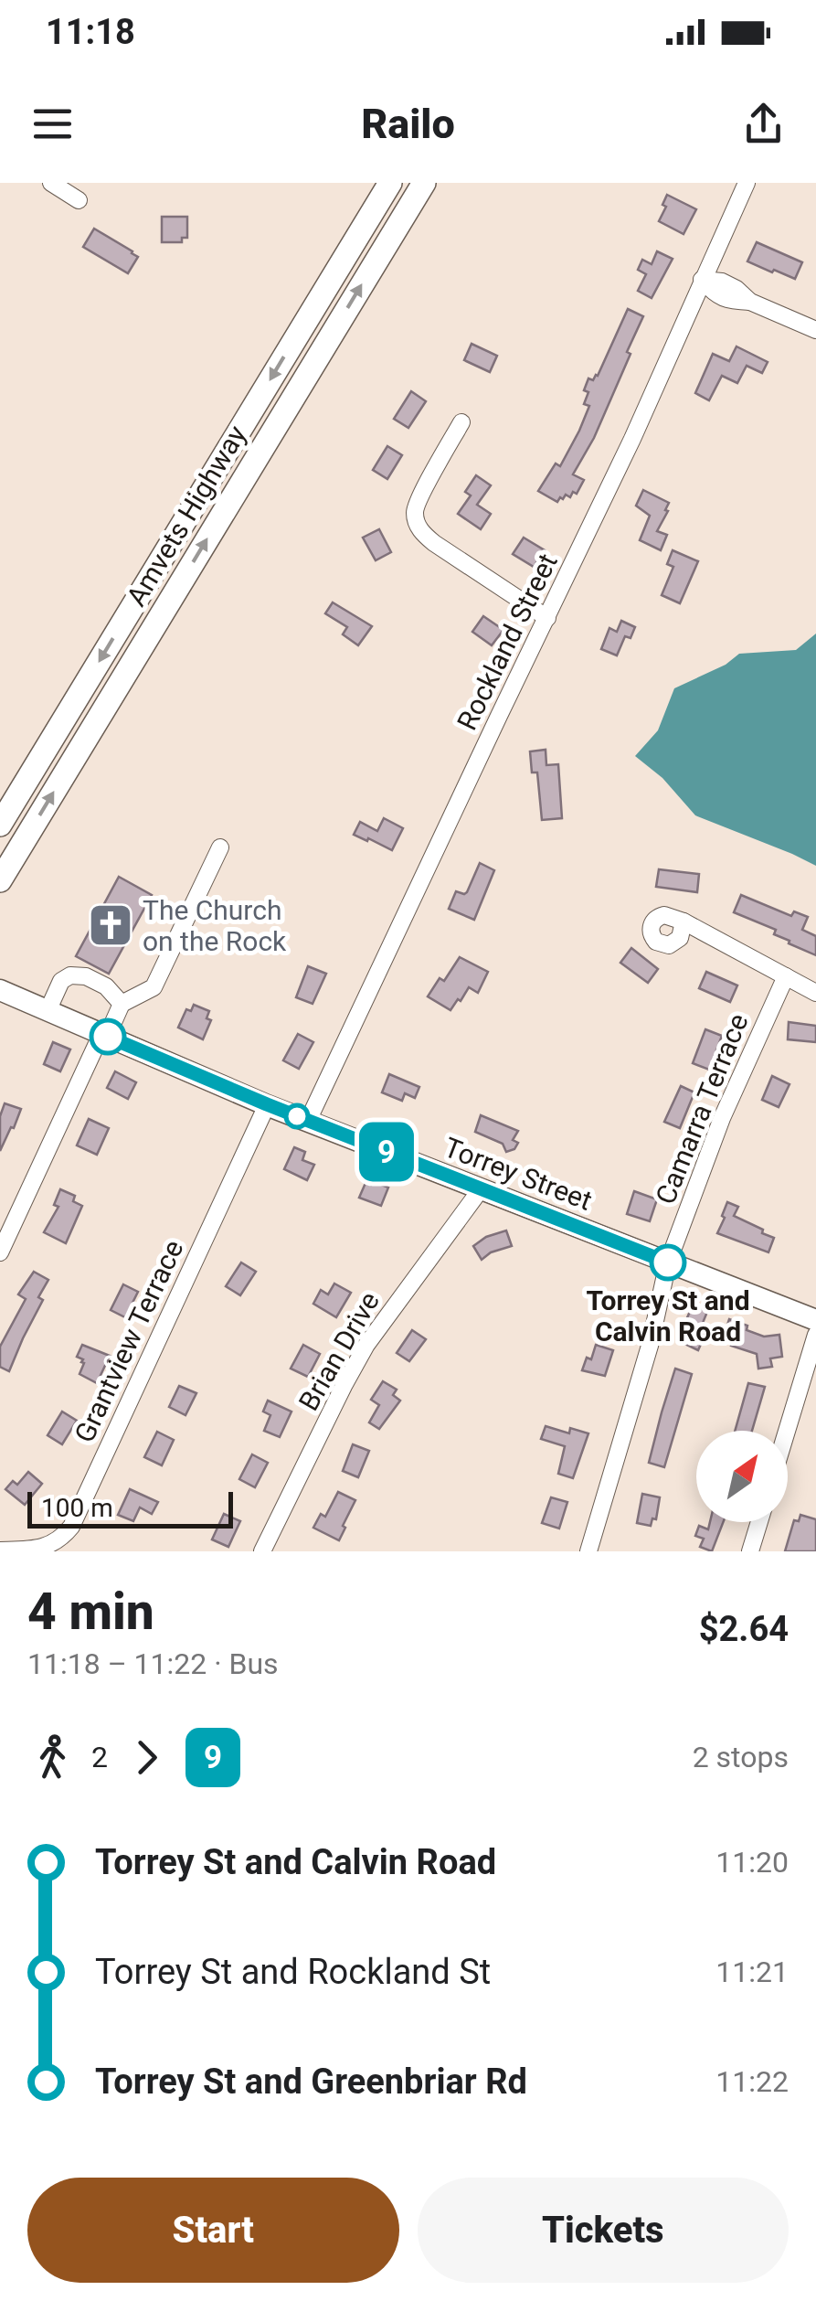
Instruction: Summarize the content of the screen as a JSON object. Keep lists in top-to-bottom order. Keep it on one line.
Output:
{"streets":{"highway":["Amvets Highway"],"main road":["Torrey Street"],"street":["Rockland Street","Camarra Terrace","Grantview Terrace","Brian Drive"]},"crossings":[["Rockland Street","Torrey Street"],["Camarra Terrace","Torrey Street"],["Torrey Street","Grantview Terrace"],["Torrey Street","Brian Drive"]],"places":{"church":["The Church on the Rock"],"other":["Torrey St and Calvin Road"]},"lines":["bus line 9"],"scale_bar":"100 m","north":"top right","page":{"status":"11:18","header":"Railo","on_map":"9","scale":"100 m","heading":["4 min","11:18 – 11:22 · Bus","$2.64"],"legs":["2","9","2 stops"],"list":[{"name":"Torrey St and Calvin Road","value":"11:20"},{"name":"Torrey St and Rockland St","value":"11:21"},{"name":"Torrey St and Greenbriar Rd","value":"11:22"}],"buttons":["Start","Tickets"]}}
